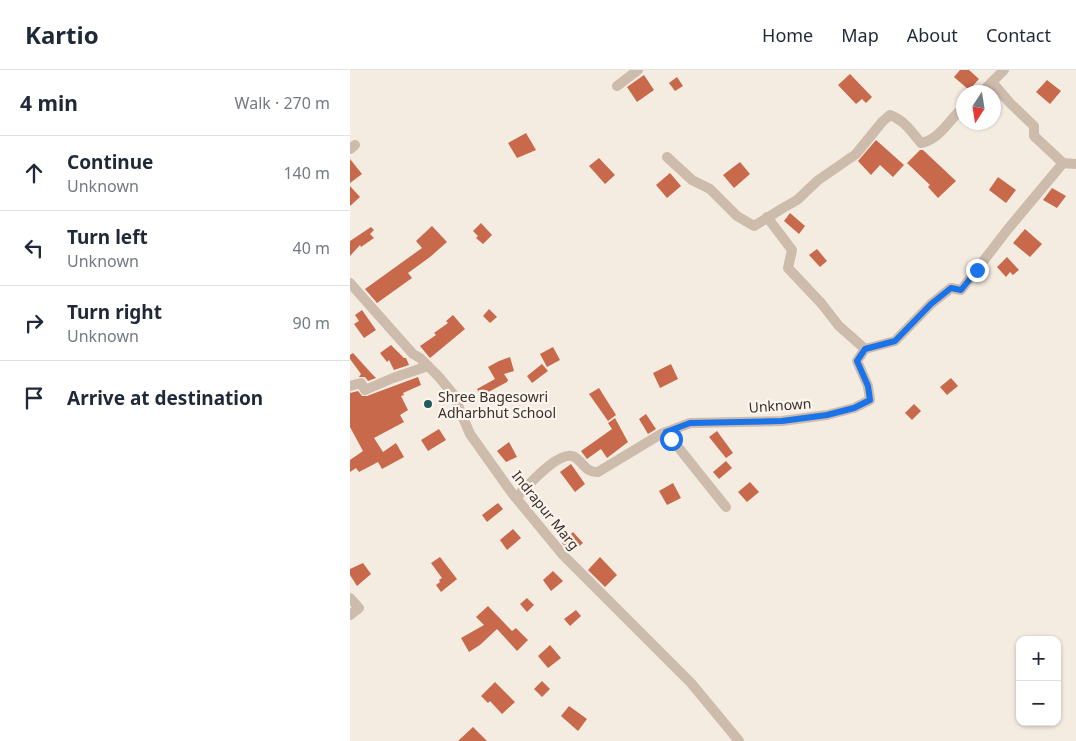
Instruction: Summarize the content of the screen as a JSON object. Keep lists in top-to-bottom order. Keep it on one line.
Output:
{"streets":{"street":["Unknown","Indrapur Marg"]},"crossings":[["Unknown","Indrapur Marg"]],"places":["Shree Bagesowri Adharbhut School"],"north":"bottom","page":{"header":"Kartio","nav":["Home","Map","About","Contact"],"heading":["4 min","Walk · 270 m"],"list":[["Continue","Unknown","140 m"],["Turn left","Unknown","40 m"],["Turn right","Unknown","90 m"],"Arrive at destination"],"map_buttons":["+","−"]}}
